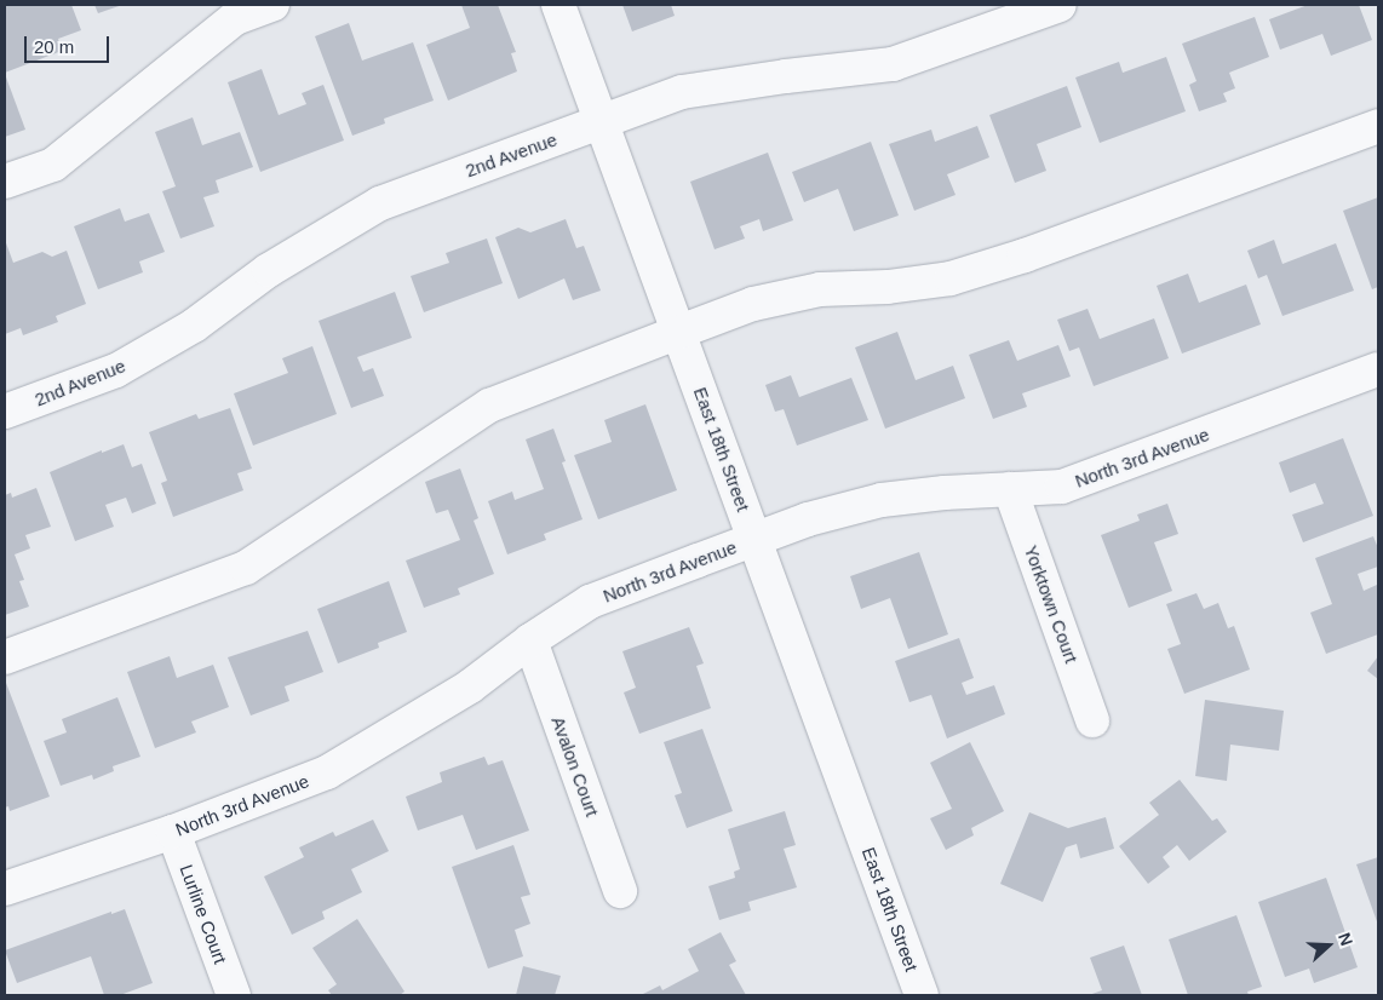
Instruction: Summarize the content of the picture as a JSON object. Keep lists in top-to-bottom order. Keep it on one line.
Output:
{"streets":{"street":["2nd Avenue","East 18th Street","North 3rd Avenue","Yorktown Court","Avalon Court","Lurline Court"]},"crossings":[["2nd Avenue","East 18th Street"],["East 18th Street","North 3rd Avenue"],["North 3rd Avenue","Yorktown Court"],["North 3rd Avenue","Avalon Court"],["North 3rd Avenue","Lurline Court"]],"scale_bar":"20 m","north":"right"}
